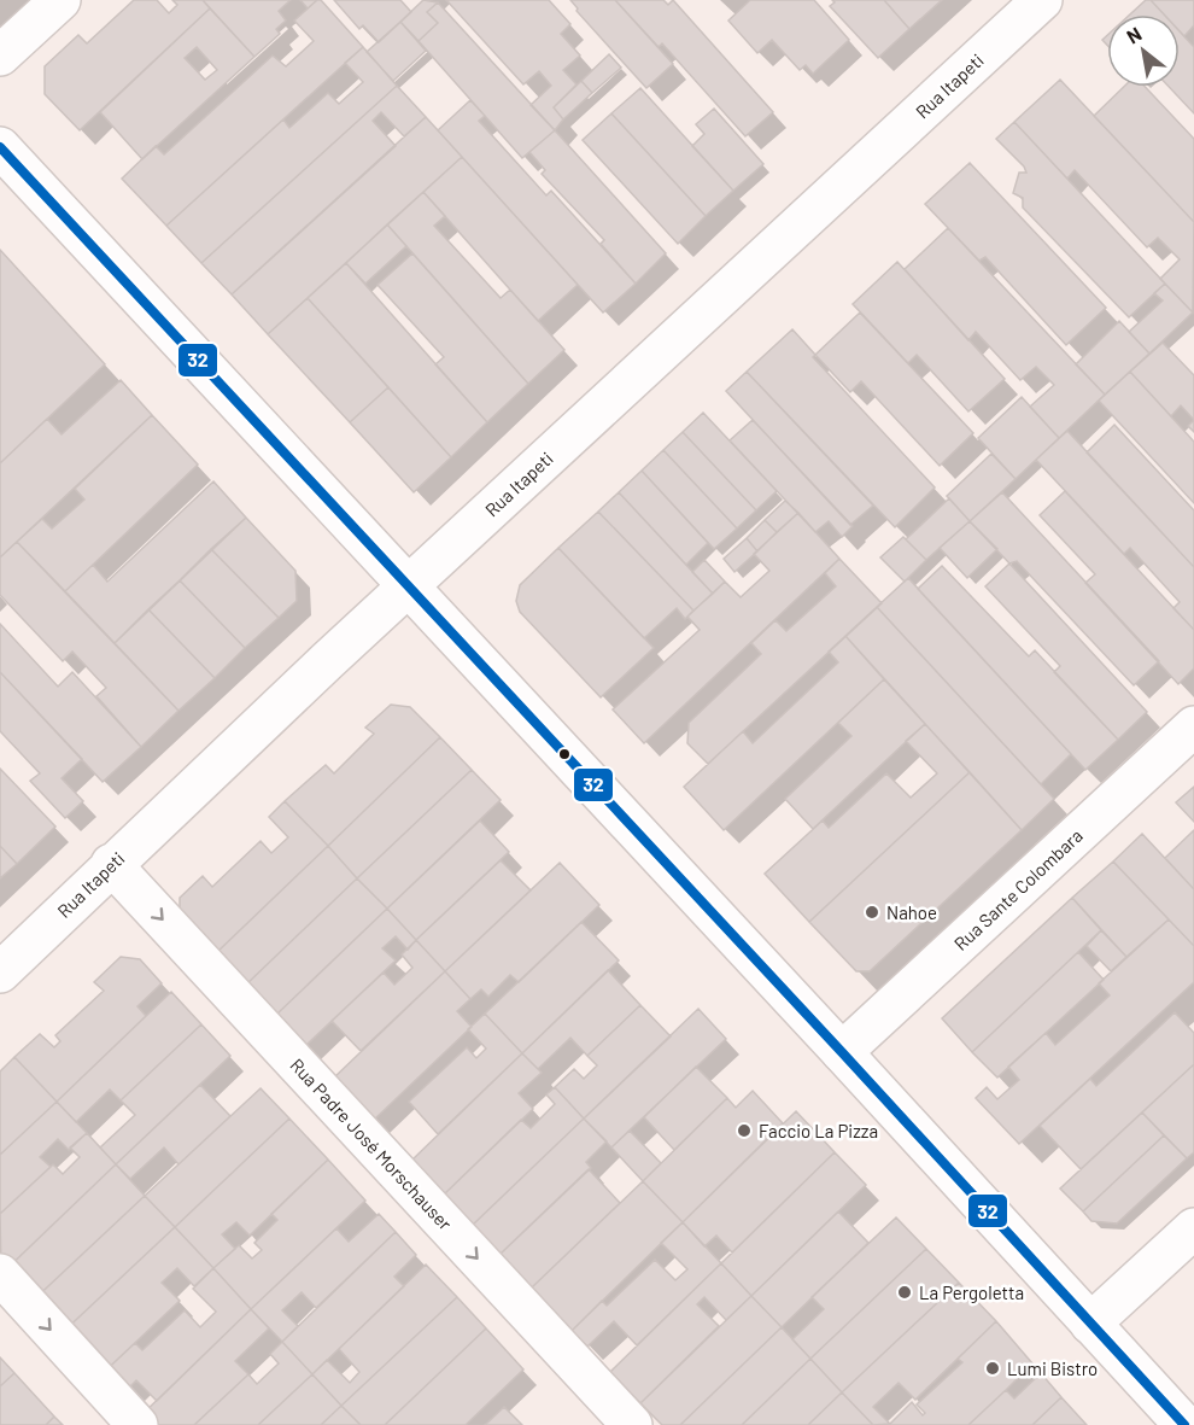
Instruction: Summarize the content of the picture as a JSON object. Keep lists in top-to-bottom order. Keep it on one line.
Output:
{"streets":{"street":["Rua Itapeti","Rua Sante Colombara","Rua Padre José Morschauser"]},"crossings":[["Rua Itapeti","Rua Padre José Morschauser"]],"one_way":["Rua Padre José Morschauser"],"places":["Nahoe","Faccio La Pizza","La Pergoletta","Lumi Bistro"],"lines":["transit line 32"],"north":"top left"}
